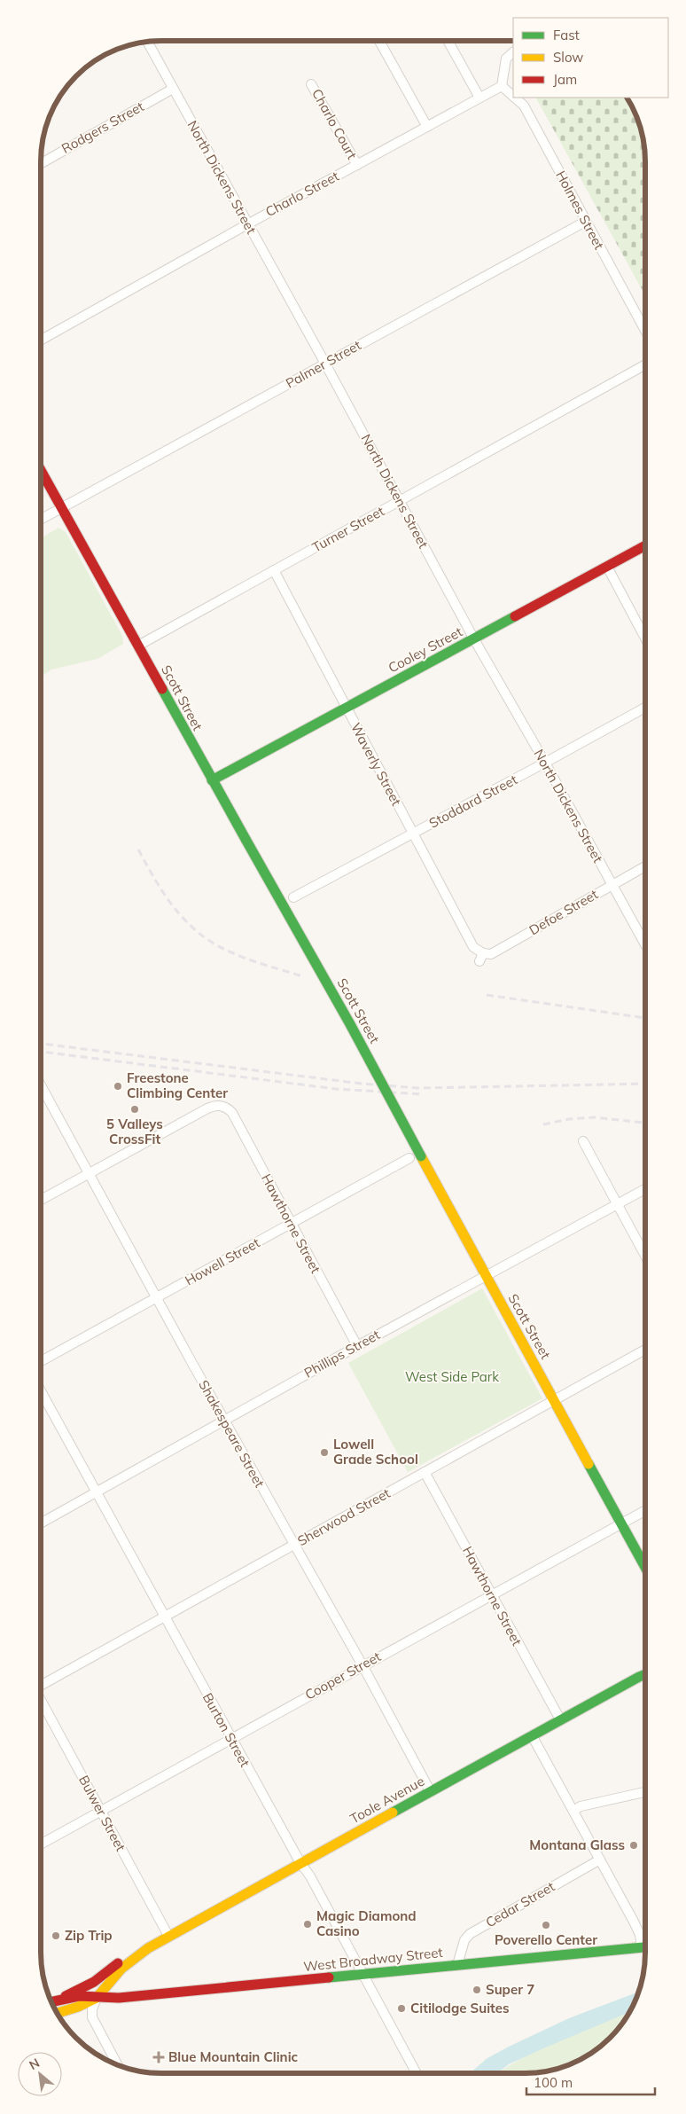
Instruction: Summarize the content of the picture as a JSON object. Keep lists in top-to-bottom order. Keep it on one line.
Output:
{"streets":{"street":["Charlo Court","Rodgers Street","North Dickens Street","Charlo Street","Holmes Street","Palmer Street","Turner Street","Cooley Street","Scott Street","Waverly Street","Stoddard Street","Defoe Street","Hawthorne Street","Howell Street","Phillips Street","Shakespeare Street","Sherwood Street","Cooper Street","Burton Street","Toole Avenue","Bulwer Street","Cedar Street","West Broadway Street"]},"crossings":[["Charlo Court","Charlo Street"],["Rodgers Street","North Dickens Street"],["North Dickens Street","Charlo Street"],["North Dickens Street","Palmer Street"],["North Dickens Street","Turner Street"],["North Dickens Street","Cooley Street"],["North Dickens Street","Stoddard Street"],["North Dickens Street","Defoe Street"],["Charlo Street","Holmes Street"],["Holmes Street","Palmer Street"],["Palmer Street","Scott Street"],["Turner Street","Scott Street"],["Turner Street","Waverly Street"],["Cooley Street","Scott Street"],["Cooley Street","Waverly Street"],["Scott Street","Phillips Street"],["Scott Street","Sherwood Street"],["Scott Street","Cooper Street"],["Waverly Street","Stoddard Street"],["Waverly Street","Defoe Street"],["Hawthorne Street","Howell Street"],["Hawthorne Street","Phillips Street"],["Hawthorne Street","Shakespeare Street"],["Hawthorne Street","Sherwood Street"],["Hawthorne Street","Cooper Street"],["Hawthorne Street","Toole Avenue"],["Howell Street","Shakespeare Street"],["Phillips Street","Shakespeare Street"],["Phillips Street","Burton Street"],["Shakespeare Street","Sherwood Street"],["Shakespeare Street","Cooper Street"],["Shakespeare Street","Toole Avenue"],["Sherwood Street","Burton Street"],["Cooper Street","Burton Street"],["Cooper Street","Bulwer Street"],["Burton Street","Toole Avenue"],["Burton Street","West Broadway Street"],["Toole Avenue","Bulwer Street"],["Toole Avenue","West Broadway Street"],["Cedar Street","West Broadway Street"]],"parks":["West Side Park"],"places":{"other":["Freestone Climbing Center","5 Valleys CrossFit","Lowell Grade School","Montana Glass","Magic Diamond Casino","Poverello Center","Zip Trip","Super 7","Citilodge Suites"],"health":["Blue Mountain Clinic"]},"legend":["Fast","Slow","Jam"],"scale_bar":"100 m","north":"top left"}
